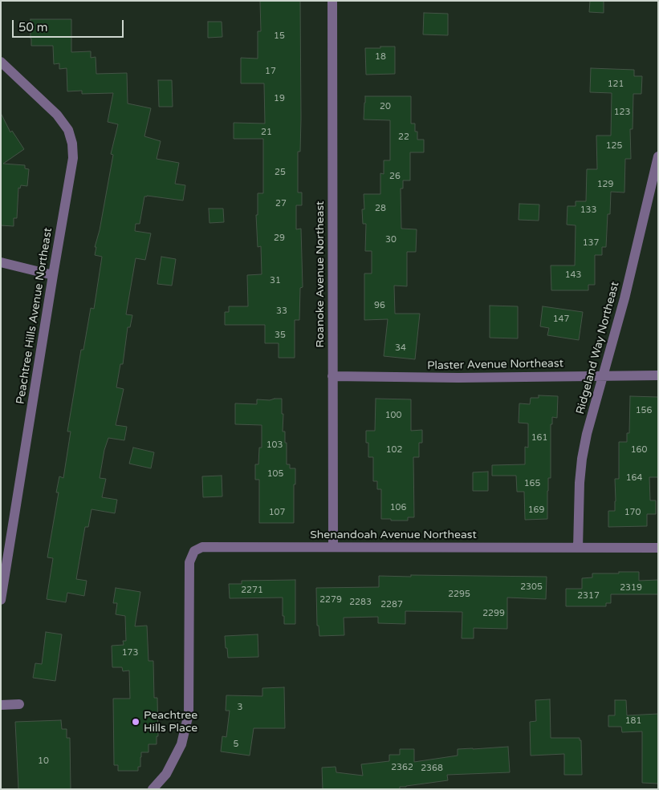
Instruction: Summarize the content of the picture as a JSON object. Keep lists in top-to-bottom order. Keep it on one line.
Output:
{"streets":{"street":["Roanoke Avenue Northeast","Peachtree Hills Avenue Northeast","Ridgeland Way Northeast","Plaster Avenue Northeast","Shenandoah Avenue Northeast"]},"crossings":[["Roanoke Avenue Northeast","Plaster Avenue Northeast"],["Roanoke Avenue Northeast","Shenandoah Avenue Northeast"],["Ridgeland Way Northeast","Plaster Avenue Northeast"],["Ridgeland Way Northeast","Shenandoah Avenue Northeast"]],"places":["Peachtree Hills Place"],"house_numbers":["15","18","17","121","19","20","123","21","22","125","25","26","129","27","28","133","29","30","137","143","31","96","33","147","35","34","156","100","161","103","102","160","105","164","165","106","169","107","170","2305","2319","2271","2295","2317","2279","2283","2287","2299","173","3","181","5","10","2362","2368"],"scale_bar":"50 m"}
